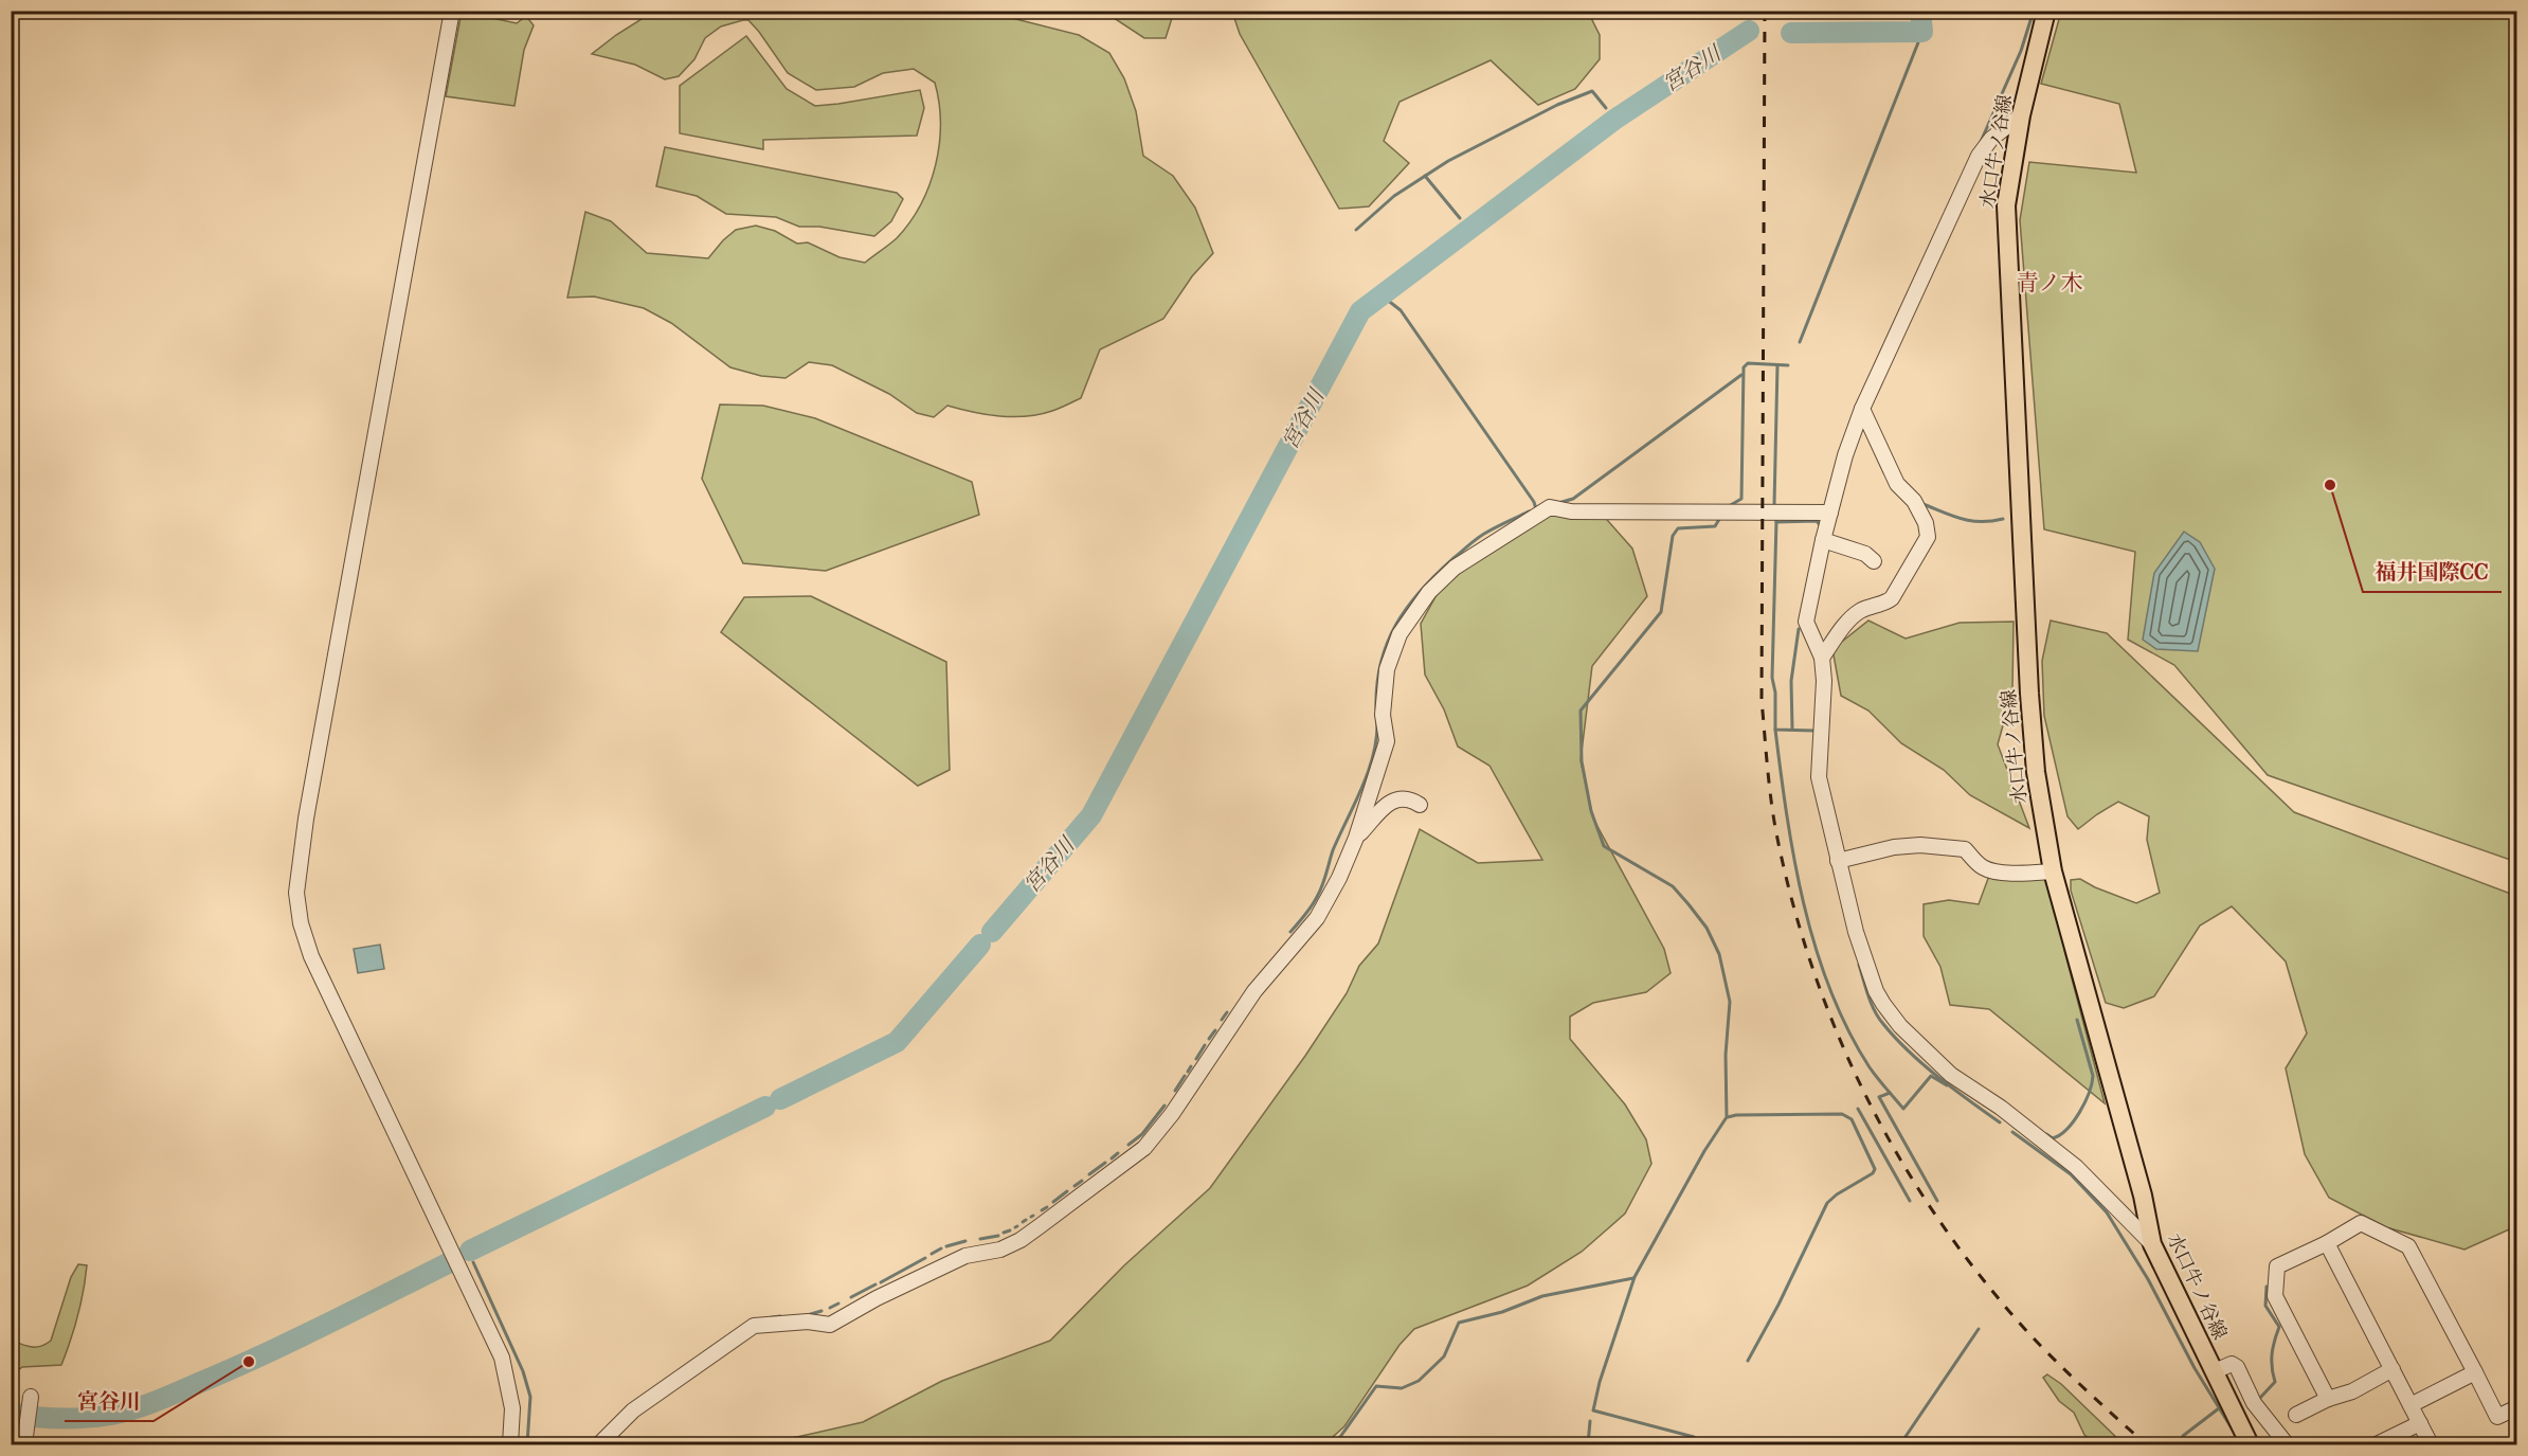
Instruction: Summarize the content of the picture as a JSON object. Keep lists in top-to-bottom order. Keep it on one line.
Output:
{"streets":{"main road":["水口牛ノ谷線"]},"districts":["青ノ木"],"water":["宮谷川"],"places":["福井国際CC","宮谷川"]}
